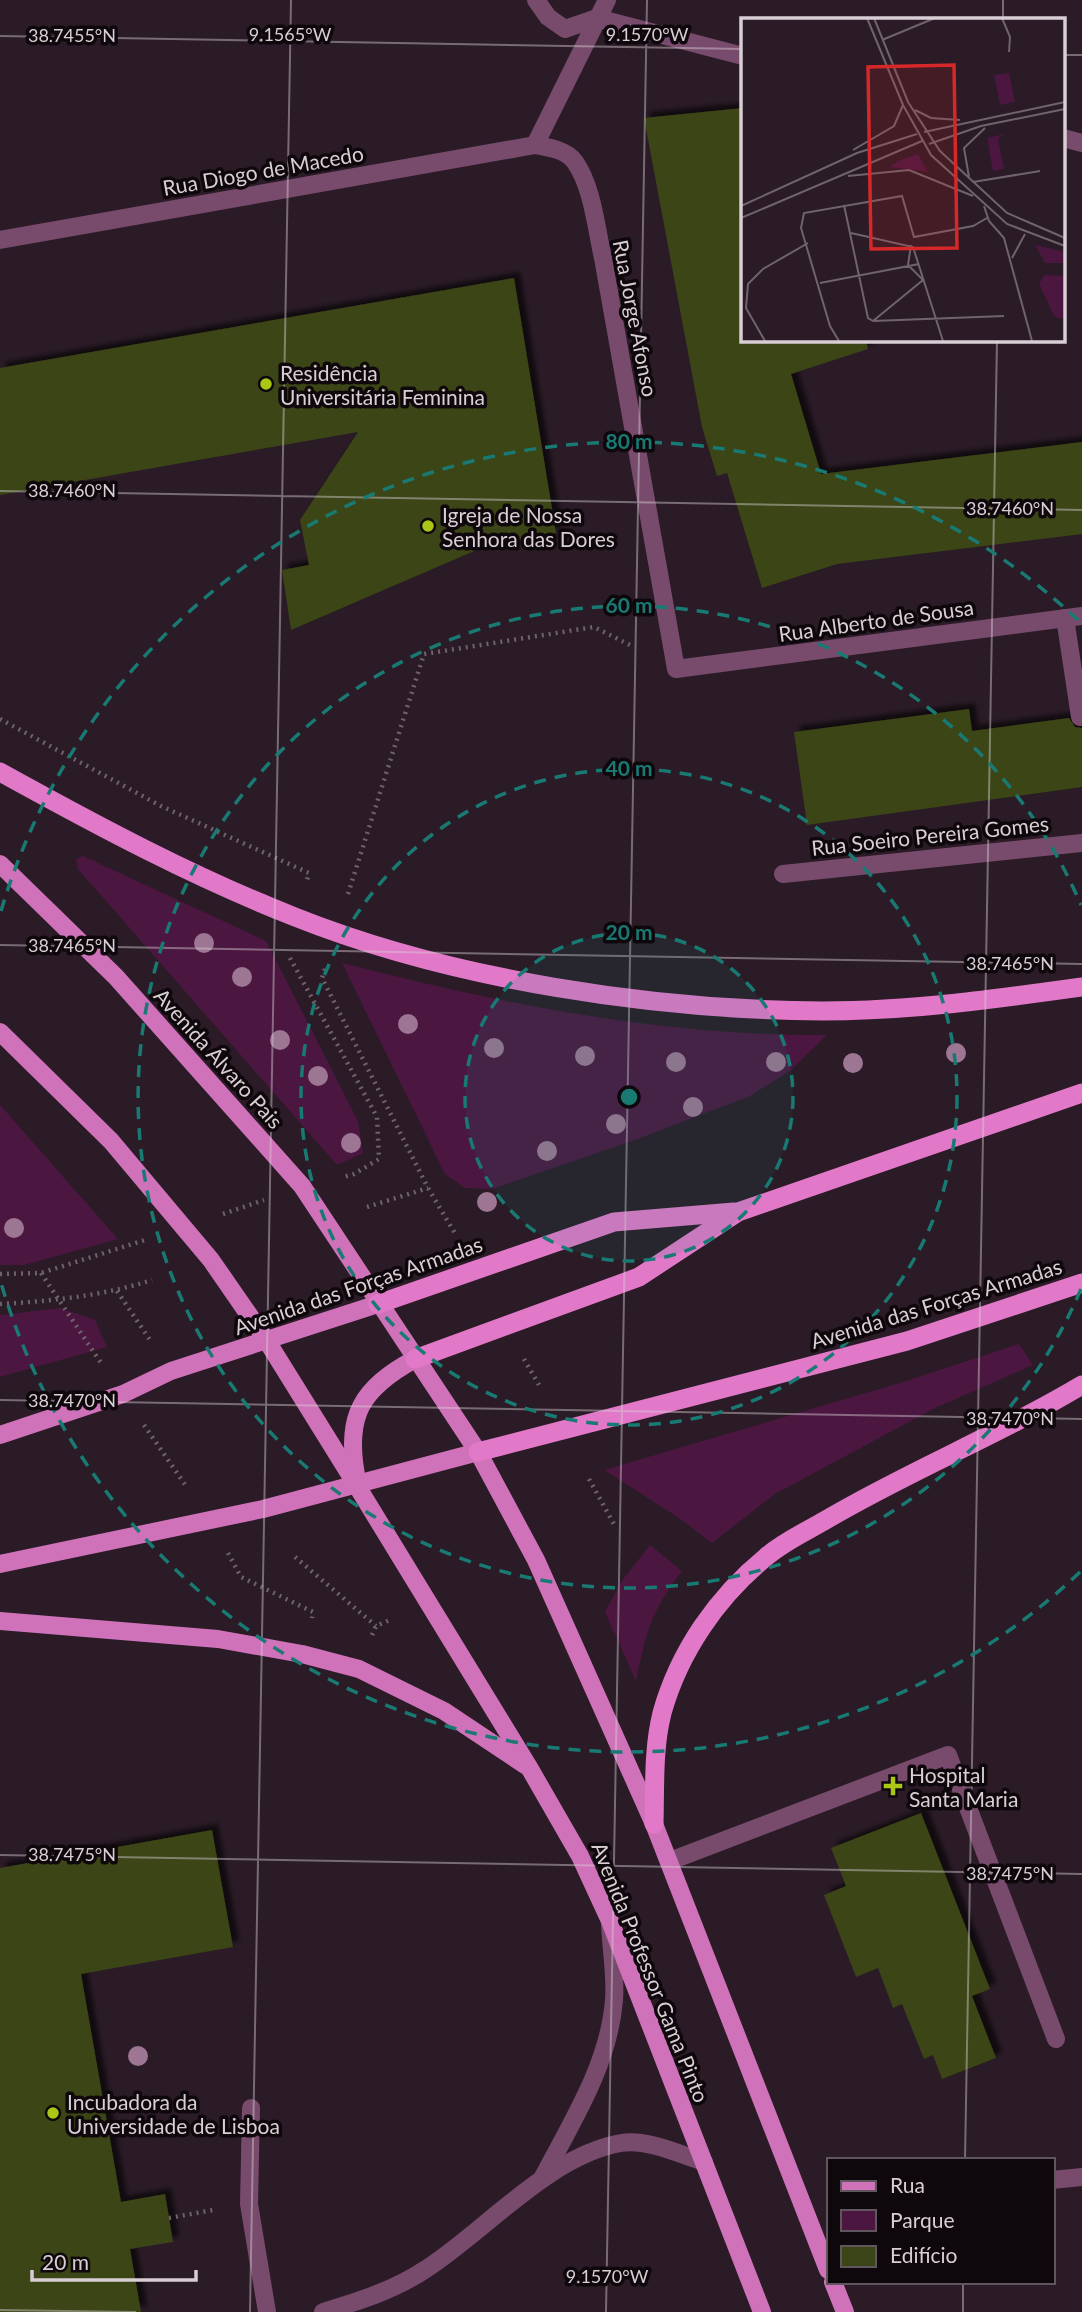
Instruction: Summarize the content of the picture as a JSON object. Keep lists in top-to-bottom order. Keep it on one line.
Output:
{"streets":{"highway":["Avenida das Forças Armadas"],"main road":["Avenida Álvaro Pais","Avenida Professor Gama Pinto"],"street":["Rua Diogo de Macedo","Rua Jorge Afonso","Rua Alberto de Sousa","Rua Soeiro Pereira Gomes"]},"crossings":[["Rua Diogo de Macedo","Rua Jorge Afonso"],["Rua Jorge Afonso","Rua Alberto de Sousa"],["Avenida Álvaro Pais","Avenida das Forças Armadas"],["Avenida das Forças Armadas","Avenida Professor Gama Pinto"]],"places":{"other":["Residência Universitária Feminina","Igreja de Nossa Senhora das Dores","Incubadora da Universidade de Lisboa"],"health":["Hospital Santa Maria"]},"legend":["Rua","Parque","Edifício"],"scale_bar":"20 m","coordinates":["9.1565°W","9.1570°W","38.7455°N","38.7460°N","38.7465°N","38.7470°N","38.7475°N"],"rings":["80 m","60 m","40 m","20 m"]}
